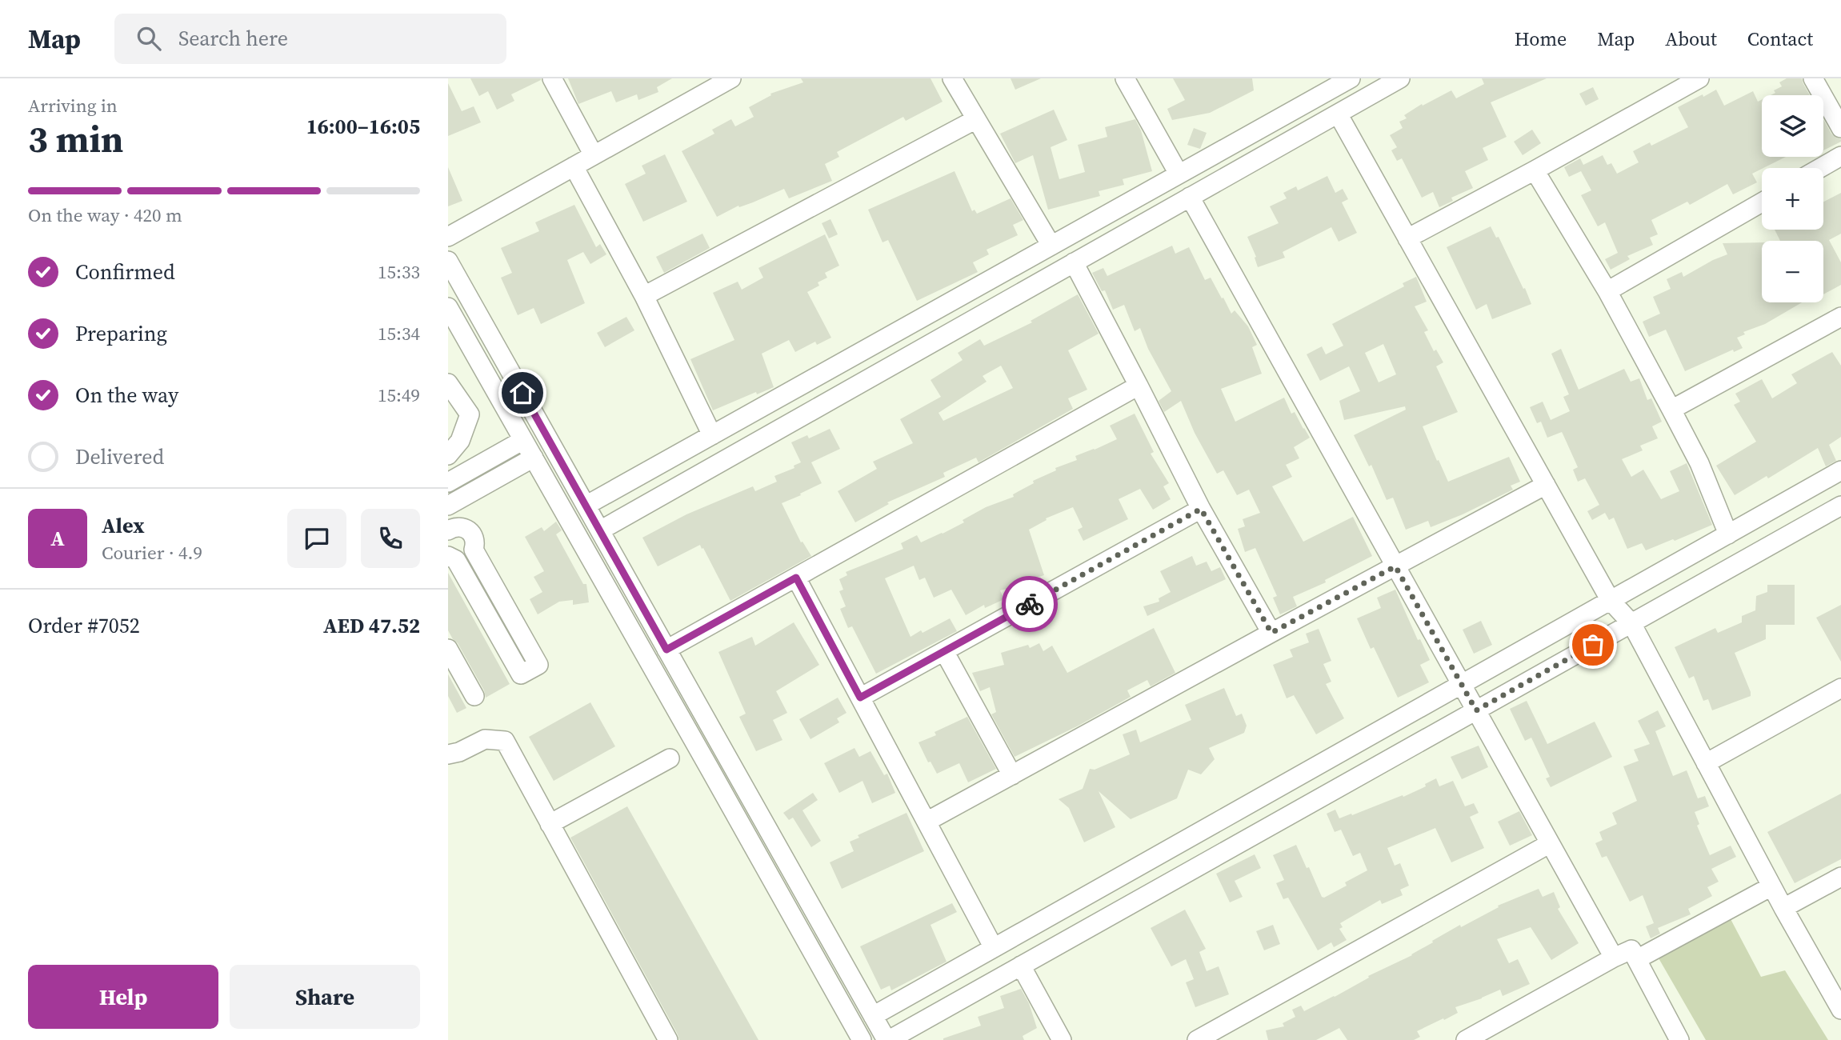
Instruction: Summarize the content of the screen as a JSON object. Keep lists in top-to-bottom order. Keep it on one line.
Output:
{"page":{"header":"Map","search":"Search here","nav":["Home","Map","About","Contact"],"heading":["3 min","Arriving in","16:00–16:05"],"panel":["Alex","Courier · 4.9","Order #7052","AED 47.52"],"map_buttons":["+","−"],"bar":"On the way · 420 m","list":[["Confirmed","15:33"],["Preparing","15:34"],["On the way","15:49"],"Delivered"],"round":"A","buttons":["Help","Share"]}}
